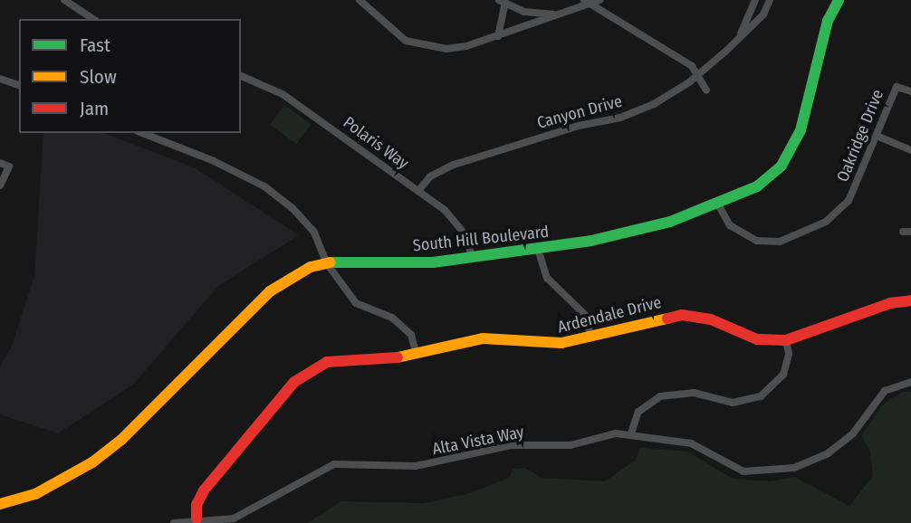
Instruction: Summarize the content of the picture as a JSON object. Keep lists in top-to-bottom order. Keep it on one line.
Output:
{"streets":{"street":["Canyon Drive","Oakridge Drive","Polaris Way","South Hill Boulevard","Ardendale Drive","Alta Vista Way"]},"crossings":[["Canyon Drive","Polaris Way"],["Oakridge Drive","South Hill Boulevard"],["Polaris Way","South Hill Boulevard"],["Ardendale Drive","Alta Vista Way"]],"legend":["Fast","Slow","Jam"]}
